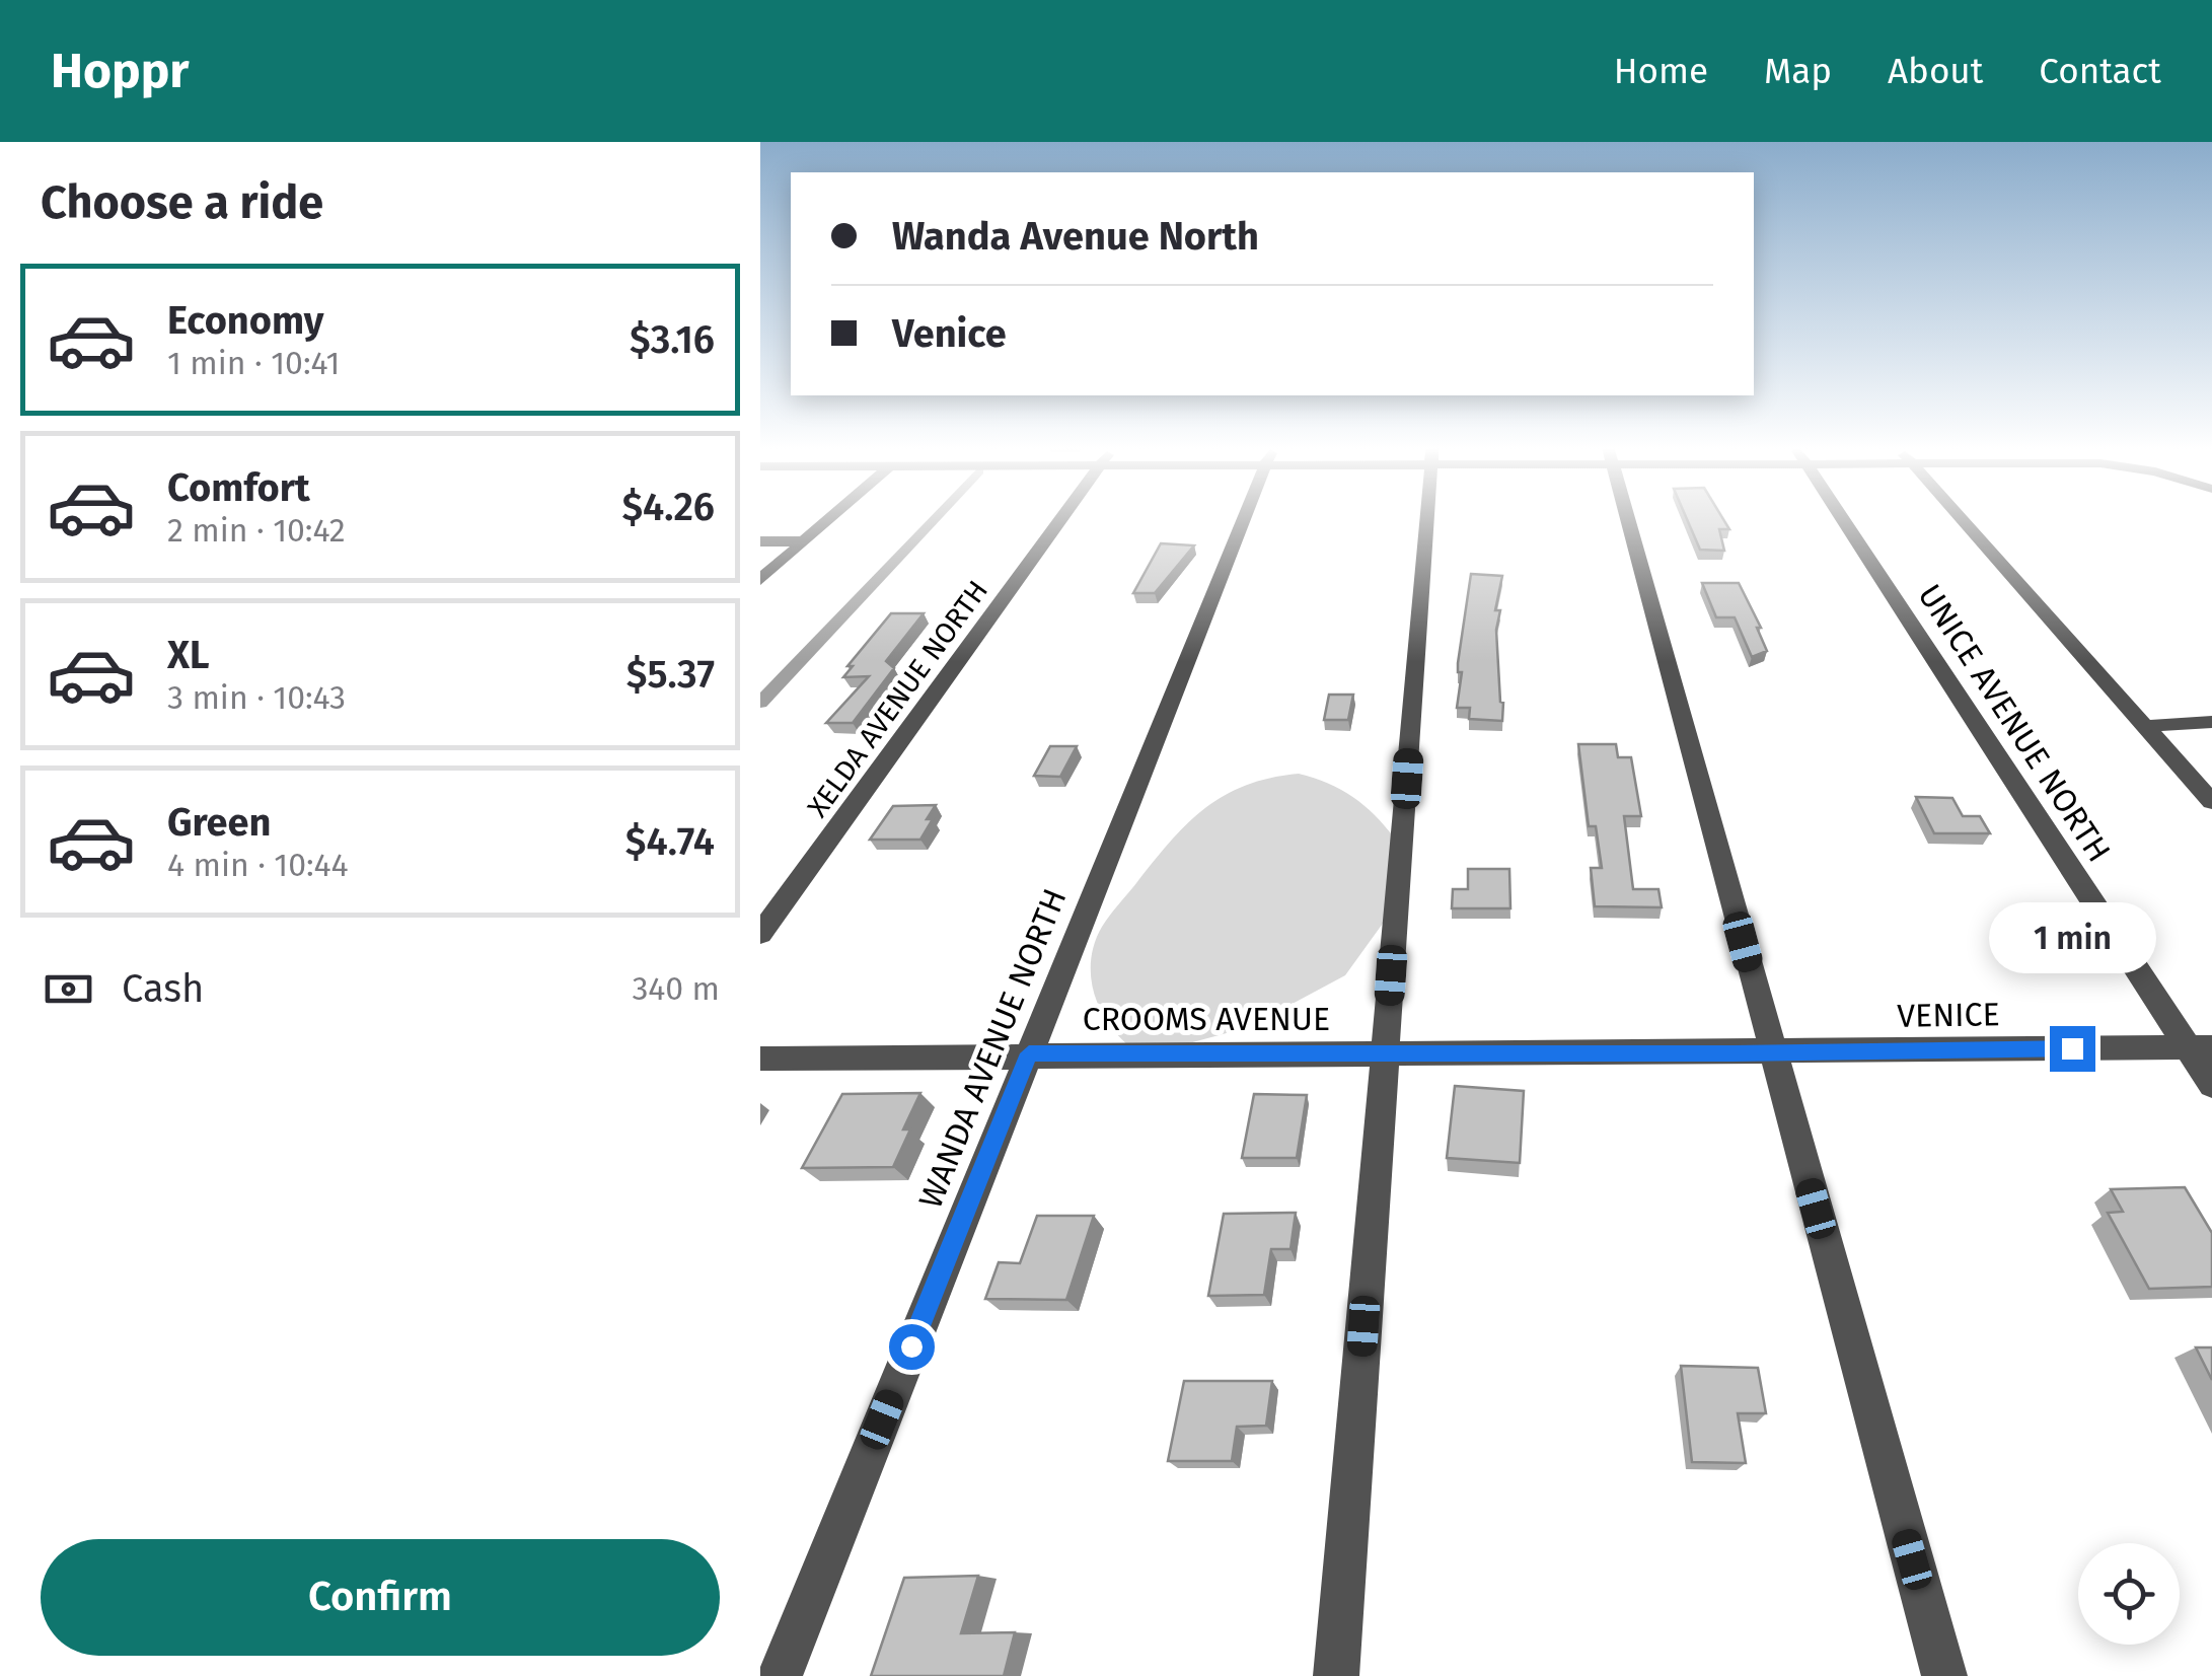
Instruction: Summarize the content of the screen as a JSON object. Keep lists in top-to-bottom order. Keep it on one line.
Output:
{"streets":{"street":["XELDA AVENUE NORTH","UNICE AVENUE NORTH","VENICE","CROOMS AVENUE","WANDA AVENUE NORTH"]},"crossings":[["UNICE AVENUE NORTH","VENICE"],["VENICE","CROOMS AVENUE"],["CROOMS AVENUE","WANDA AVENUE NORTH"]],"page":{"header":"Hoppr","nav":["Home","Map","About","Contact"],"heading":"Choose a ride","banner":["Wanda Avenue North","Venice"],"list":[{"name":"Economy","note":"1 min · 10:41","value":"$3.16"},{"name":"Comfort","note":"2 min · 10:42","value":"$4.26"},{"name":"XL","note":"3 min · 10:43","value":"$5.37"},{"name":"Green","note":"4 min · 10:44","value":"$4.74"}],"bubble":"1 min","pay":["Cash","340 m"],"buttons":"Confirm"}}
